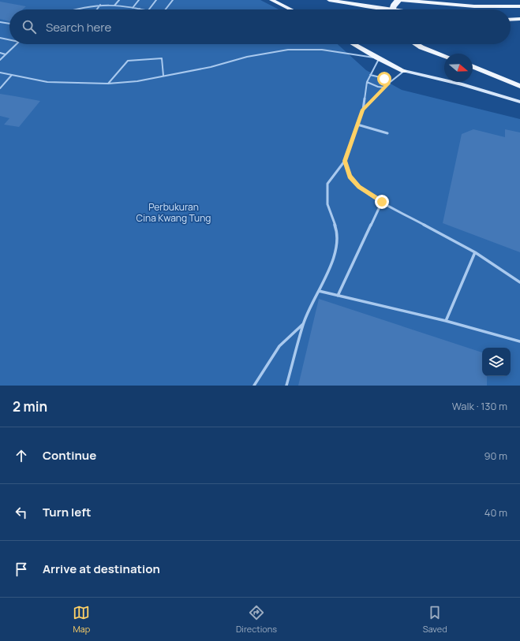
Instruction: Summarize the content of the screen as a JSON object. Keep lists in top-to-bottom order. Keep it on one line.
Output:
{"parks":["Perbukuran Cina Kwang Tung"],"north":"right","page":{"search":"Search here","heading":["2 min","Walk · 130 m"],"list":[["Continue","90 m"],["Turn left","40 m"],"Arrive at destination"],"nav":["Map","Directions","Saved"]}}
